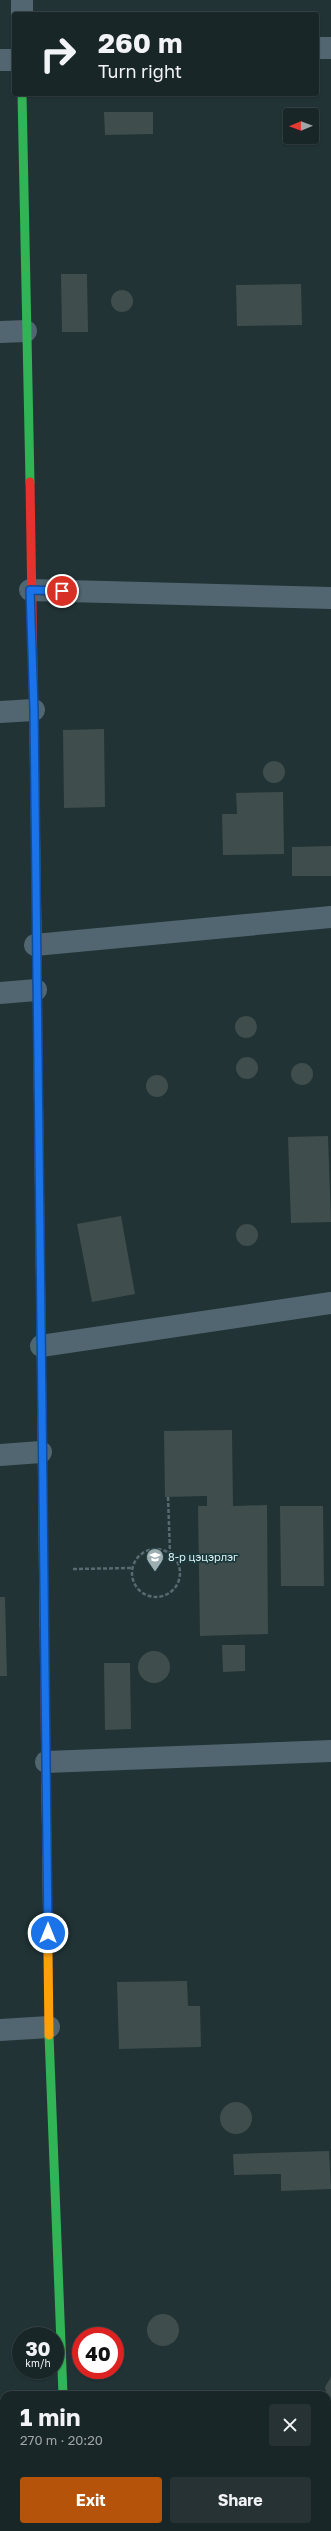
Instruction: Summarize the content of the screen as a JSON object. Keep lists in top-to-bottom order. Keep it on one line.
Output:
{"places":{"school or university":["8-р цэцэрлэг"]},"north":"left","page":{"turn":["260 m","Turn right"],"speed":"30 km/h","limit":"40","heading":["1 min","270 m · 20:20"],"buttons":["Exit","Share"]}}
